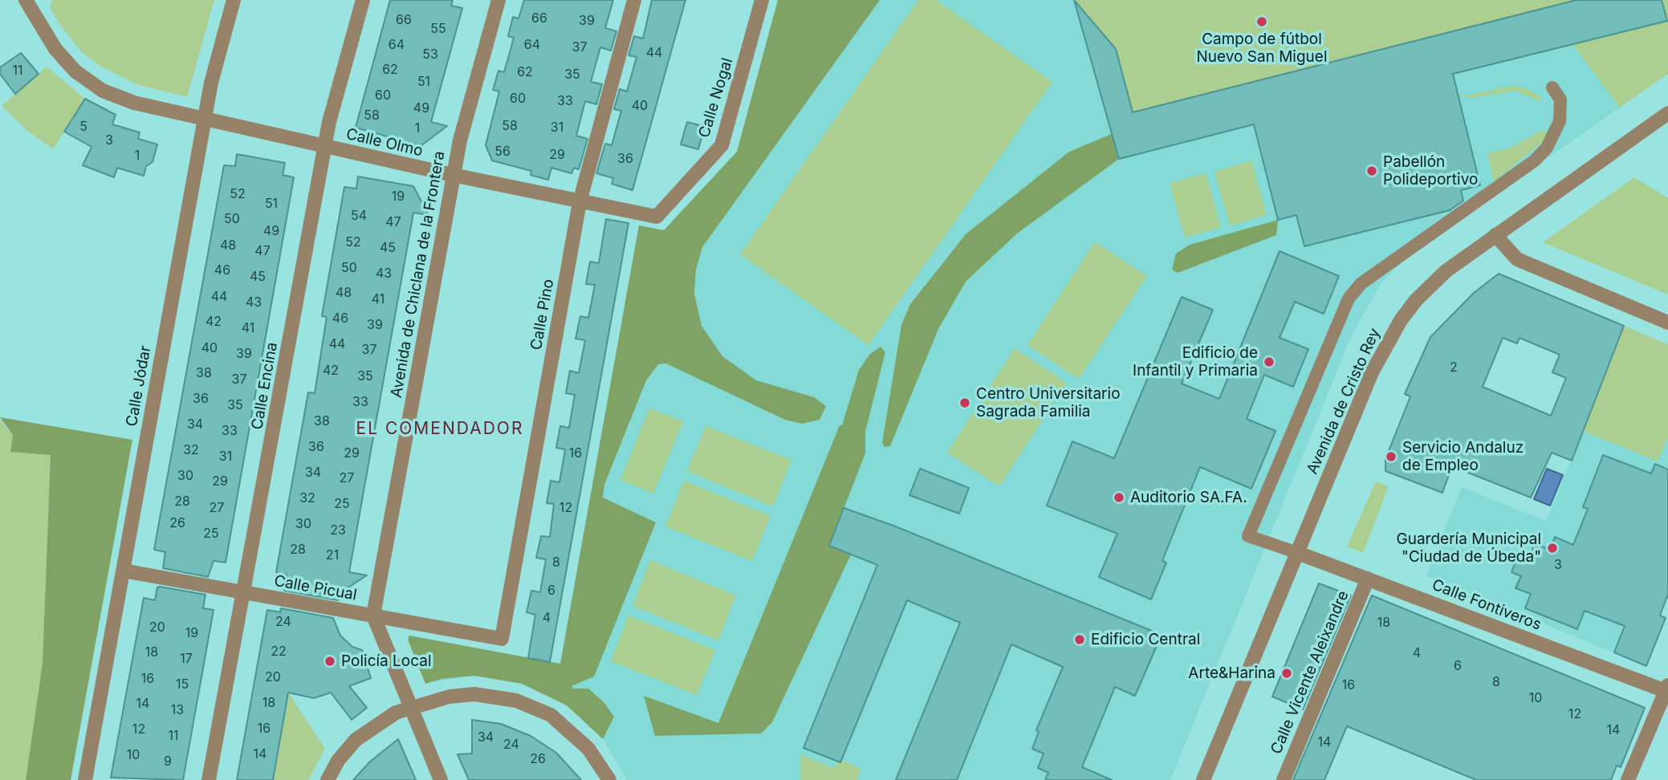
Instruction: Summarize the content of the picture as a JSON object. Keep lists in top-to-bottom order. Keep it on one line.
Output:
{"streets":{"street":["Calle Nogal","Calle Olmo","Avenida de Chiclana de la Frontera","Calle Pino","Calle Jódar","Calle Encina","Avenida de Cristo Rey","Calle Picual","Calle Fontiveros","Calle Vicente Aleixandre"]},"crossings":[["Calle Nogal","Calle Olmo"],["Calle Olmo","Avenida de Chiclana de la Frontera"],["Calle Olmo","Calle Pino"],["Calle Olmo","Calle Jódar"],["Calle Olmo","Calle Encina"],["Avenida de Chiclana de la Frontera","Calle Picual"],["Calle Pino","Calle Picual"],["Calle Jódar","Calle Picual"],["Calle Encina","Calle Picual"],["Avenida de Cristo Rey","Calle Fontiveros"],["Calle Fontiveros","Calle Vicente Aleixandre"]],"districts":["EL COMENDADOR"],"places":["Campo de fútbol Nuevo San Miguel","Pabellón Polideportivo","Edificio de Infantil y Primaria","Centro Universitario Sagrada Familia","Servicio Andaluz de Empleo","Auditorio SA.FA.","Guardería Municipal \"Ciudad de Úbeda\"","Edificio Central","Policía Local","Arte&Harina"],"house_numbers":["66","66","39","55","64","64","37","44","53","62","11","62","35","51","60","60","33","40","49","58","58","5","31","1","3","56","29","1","36","52","19","51","54","50","47","49","52","48","45","47","50","46","43","45","48","44","41","43","46","42","39","41","44","40","37","39","2","42","38","35","37","36","33","35","38","34","33","36","32","29","16","31","34","30","27","29","32","28","25","27","12","26","30","23","25","28","21","8","3","6","4","24","18","20","19","22","18","4","17","6","20","16","8","15","16","10","18","14","13","12","16","12","14","11","34","14","24","14","10","26","9"]}
